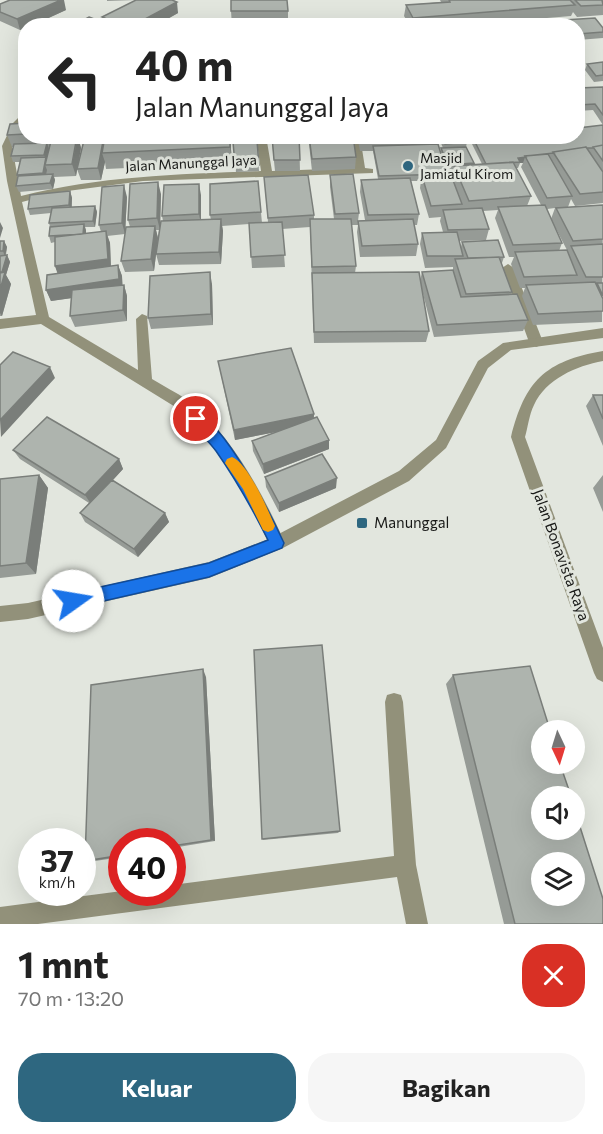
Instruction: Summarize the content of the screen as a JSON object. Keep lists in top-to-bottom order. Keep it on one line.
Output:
{"streets":{"street":["Jalan Manunggal Jaya","Jalan Bonavista Raya"]},"places":{"other":["Masjid Jamiatul Kirom"],"transit":["Manunggal"]},"north":"bottom","page":{"turn":["40 m","Jalan Manunggal Jaya"],"speed":"37 km/h","limit":"40","heading":["1 mnt","70 m · 13:20"],"buttons":["Keluar","Bagikan"]}}
